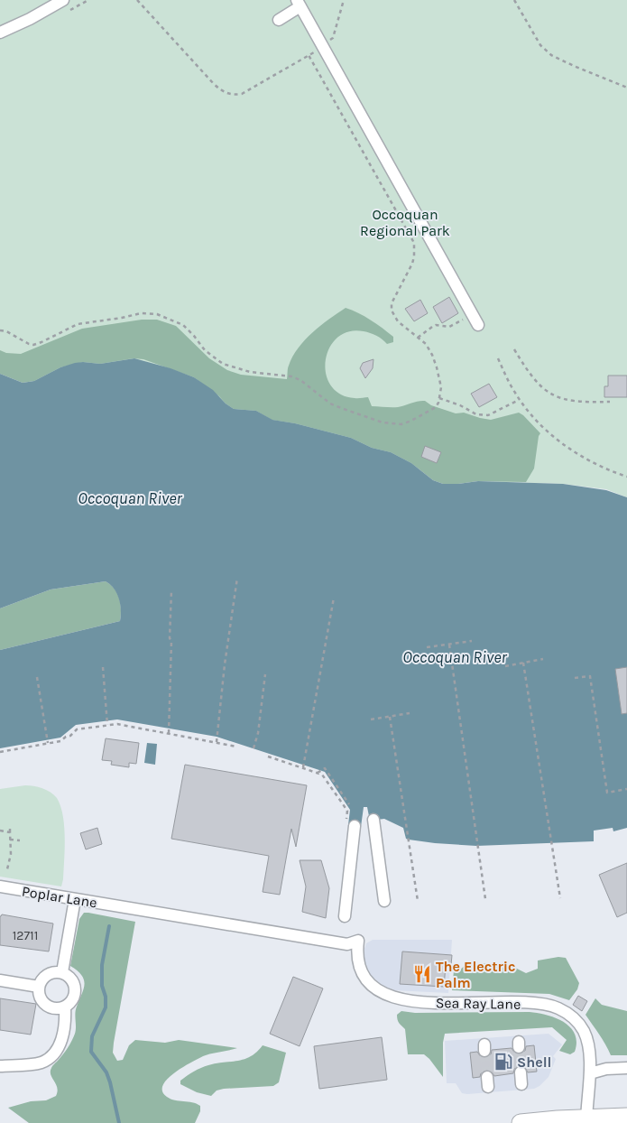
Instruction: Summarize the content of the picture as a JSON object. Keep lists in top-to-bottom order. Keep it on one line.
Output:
{"streets":{"street":["Poplar Lane","Sea Ray Lane"]},"crossings":[["Poplar Lane","Sea Ray Lane"]],"water":["Occoquan River"],"parks":["Occoquan Regional Park"],"places":{"restaurant":["The Electric Palm"],"fuel station":["Shell"]},"house_numbers":["12711"]}
